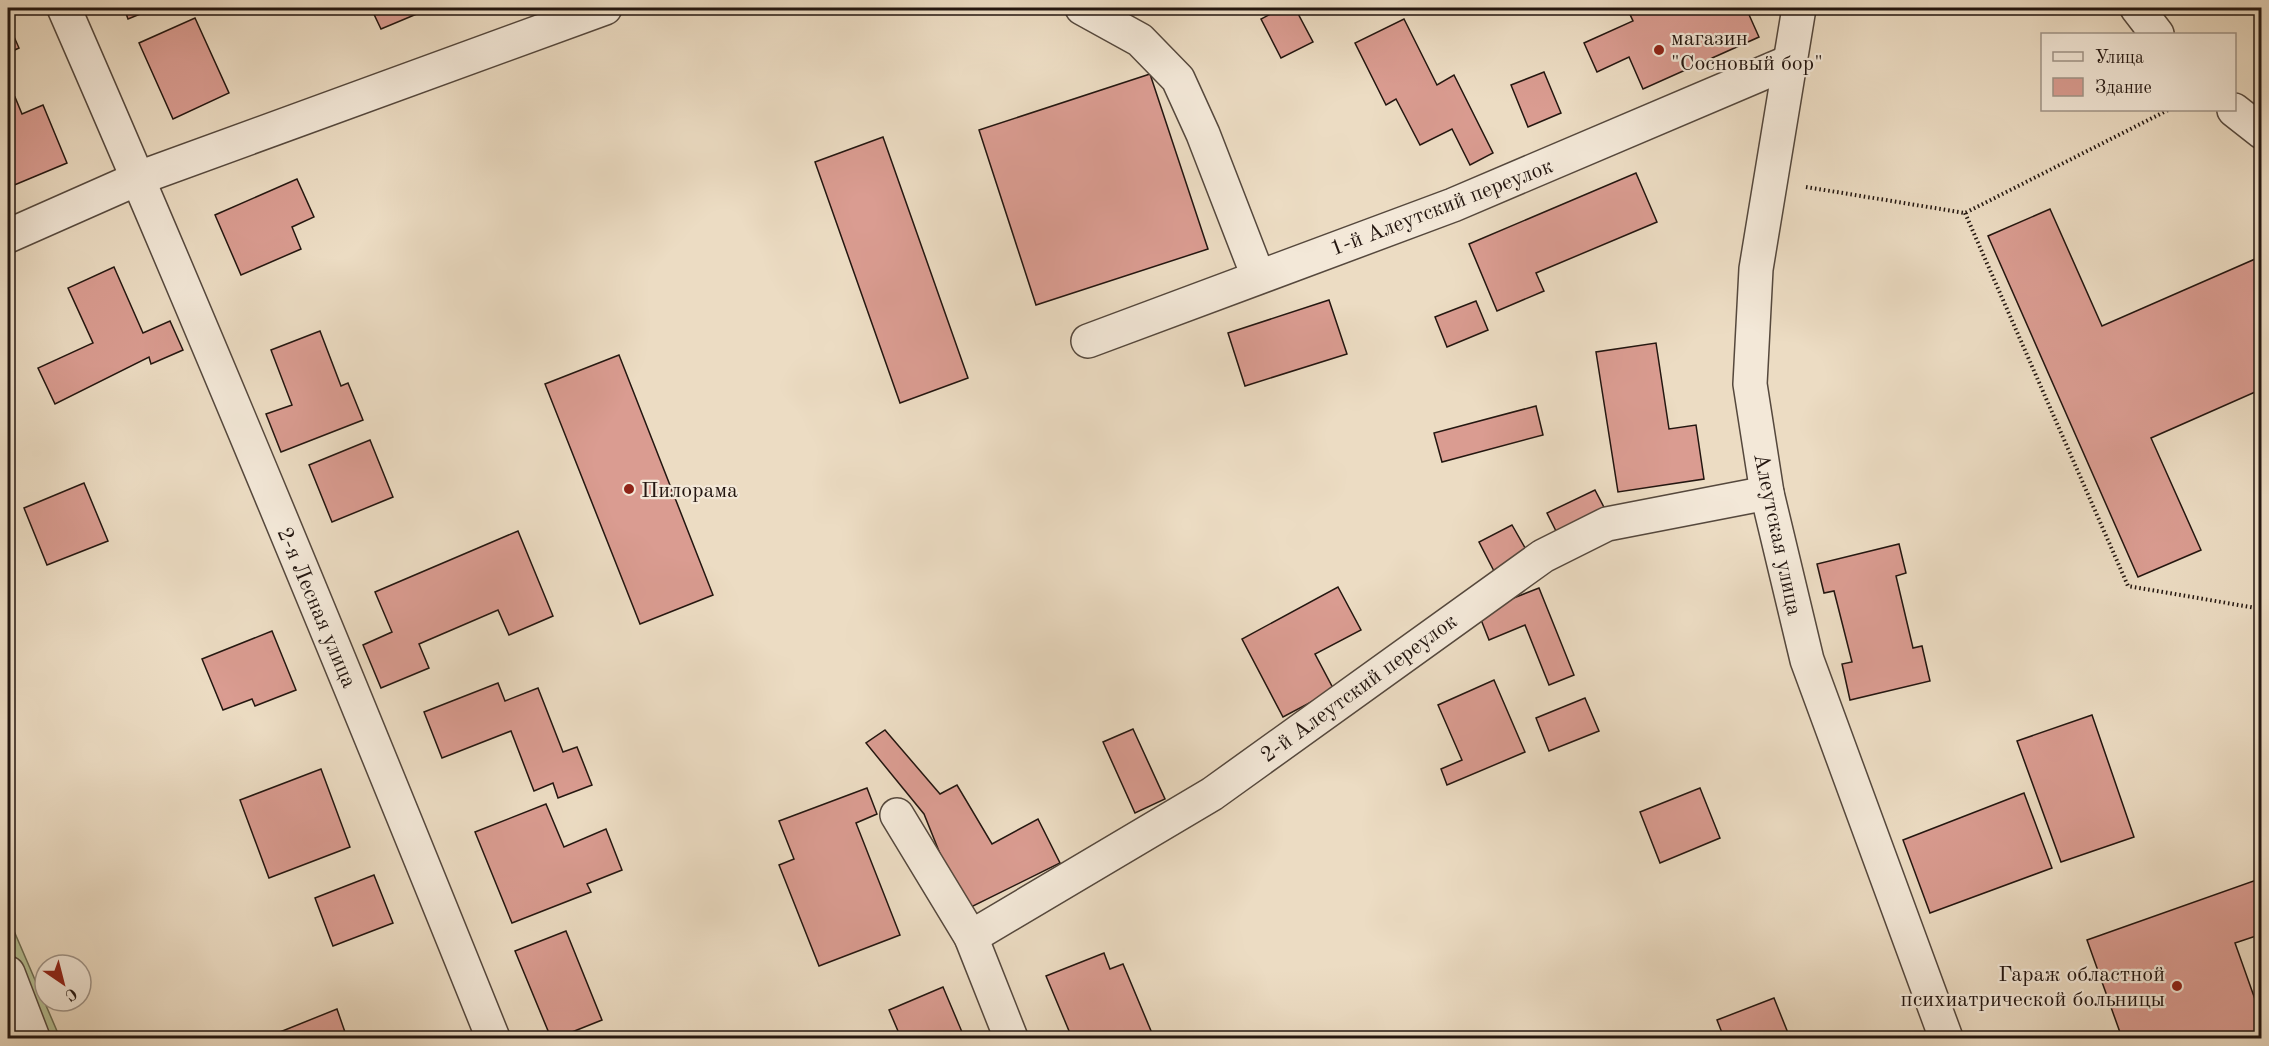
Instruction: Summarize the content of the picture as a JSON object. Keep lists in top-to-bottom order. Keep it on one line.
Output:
{"streets":{"street":["1-й Алеутский переулок","Алеутская улица","2-я Лесная улица","2-й Алеутский переулок"]},"crossings":[["1-й Алеутский переулок","Алеутская улица"],["Алеутская улица","2-й Алеутский переулок"]],"places":["магазин \"Сосновый бор\"","Пилорама","Гараж областной психиатрической больницы"],"legend":["Улица","Здание"],"north":"bottom right"}
